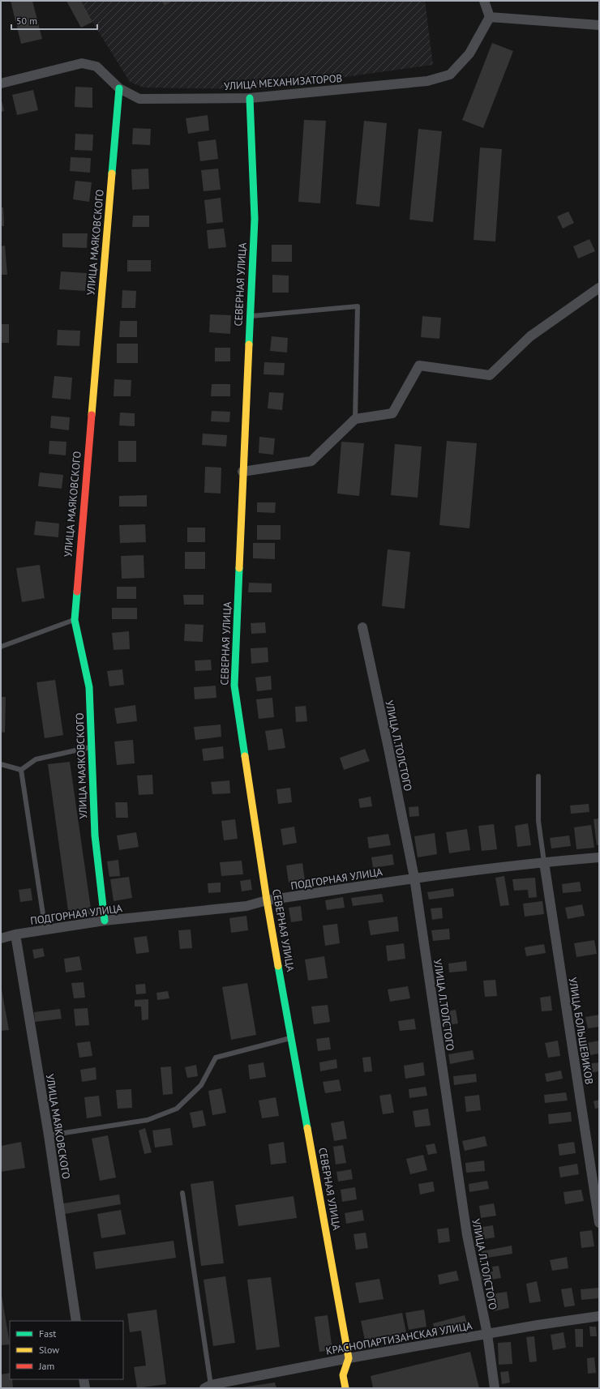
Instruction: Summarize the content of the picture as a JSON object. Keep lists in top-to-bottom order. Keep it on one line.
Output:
{"streets":{"street":["УЛИЦА МЕХАНИЗАТОРОВ","УЛИЦА МАЯКОВСКОГО","СЕВЕРНАЯ УЛИЦА","УЛИЦА Л.ТОЛСТОГО","ПОДГОРНАЯ УЛИЦА","УЛИЦА БОЛЬШЕВИКОВ","КРАСНОПАРТИЗАНСКАЯ УЛИЦА"]},"crossings":[["УЛИЦА МЕХАНИЗАТОРОВ","УЛИЦА МАЯКОВСКОГО"],["УЛИЦА МЕХАНИЗАТОРОВ","СЕВЕРНАЯ УЛИЦА"],["УЛИЦА МАЯКОВСКОГО","ПОДГОРНАЯ УЛИЦА"],["СЕВЕРНАЯ УЛИЦА","ПОДГОРНАЯ УЛИЦА"],["СЕВЕРНАЯ УЛИЦА","КРАСНОПАРТИЗАНСКАЯ УЛИЦА"],["УЛИЦА Л.ТОЛСТОГО","ПОДГОРНАЯ УЛИЦА"],["УЛИЦА Л.ТОЛСТОГО","КРАСНОПАРТИЗАНСКАЯ УЛИЦА"],["ПОДГОРНАЯ УЛИЦА","УЛИЦА БОЛЬШЕВИКОВ"]],"legend":["Fast","Slow","Jam"],"scale_bar":"50 m"}
